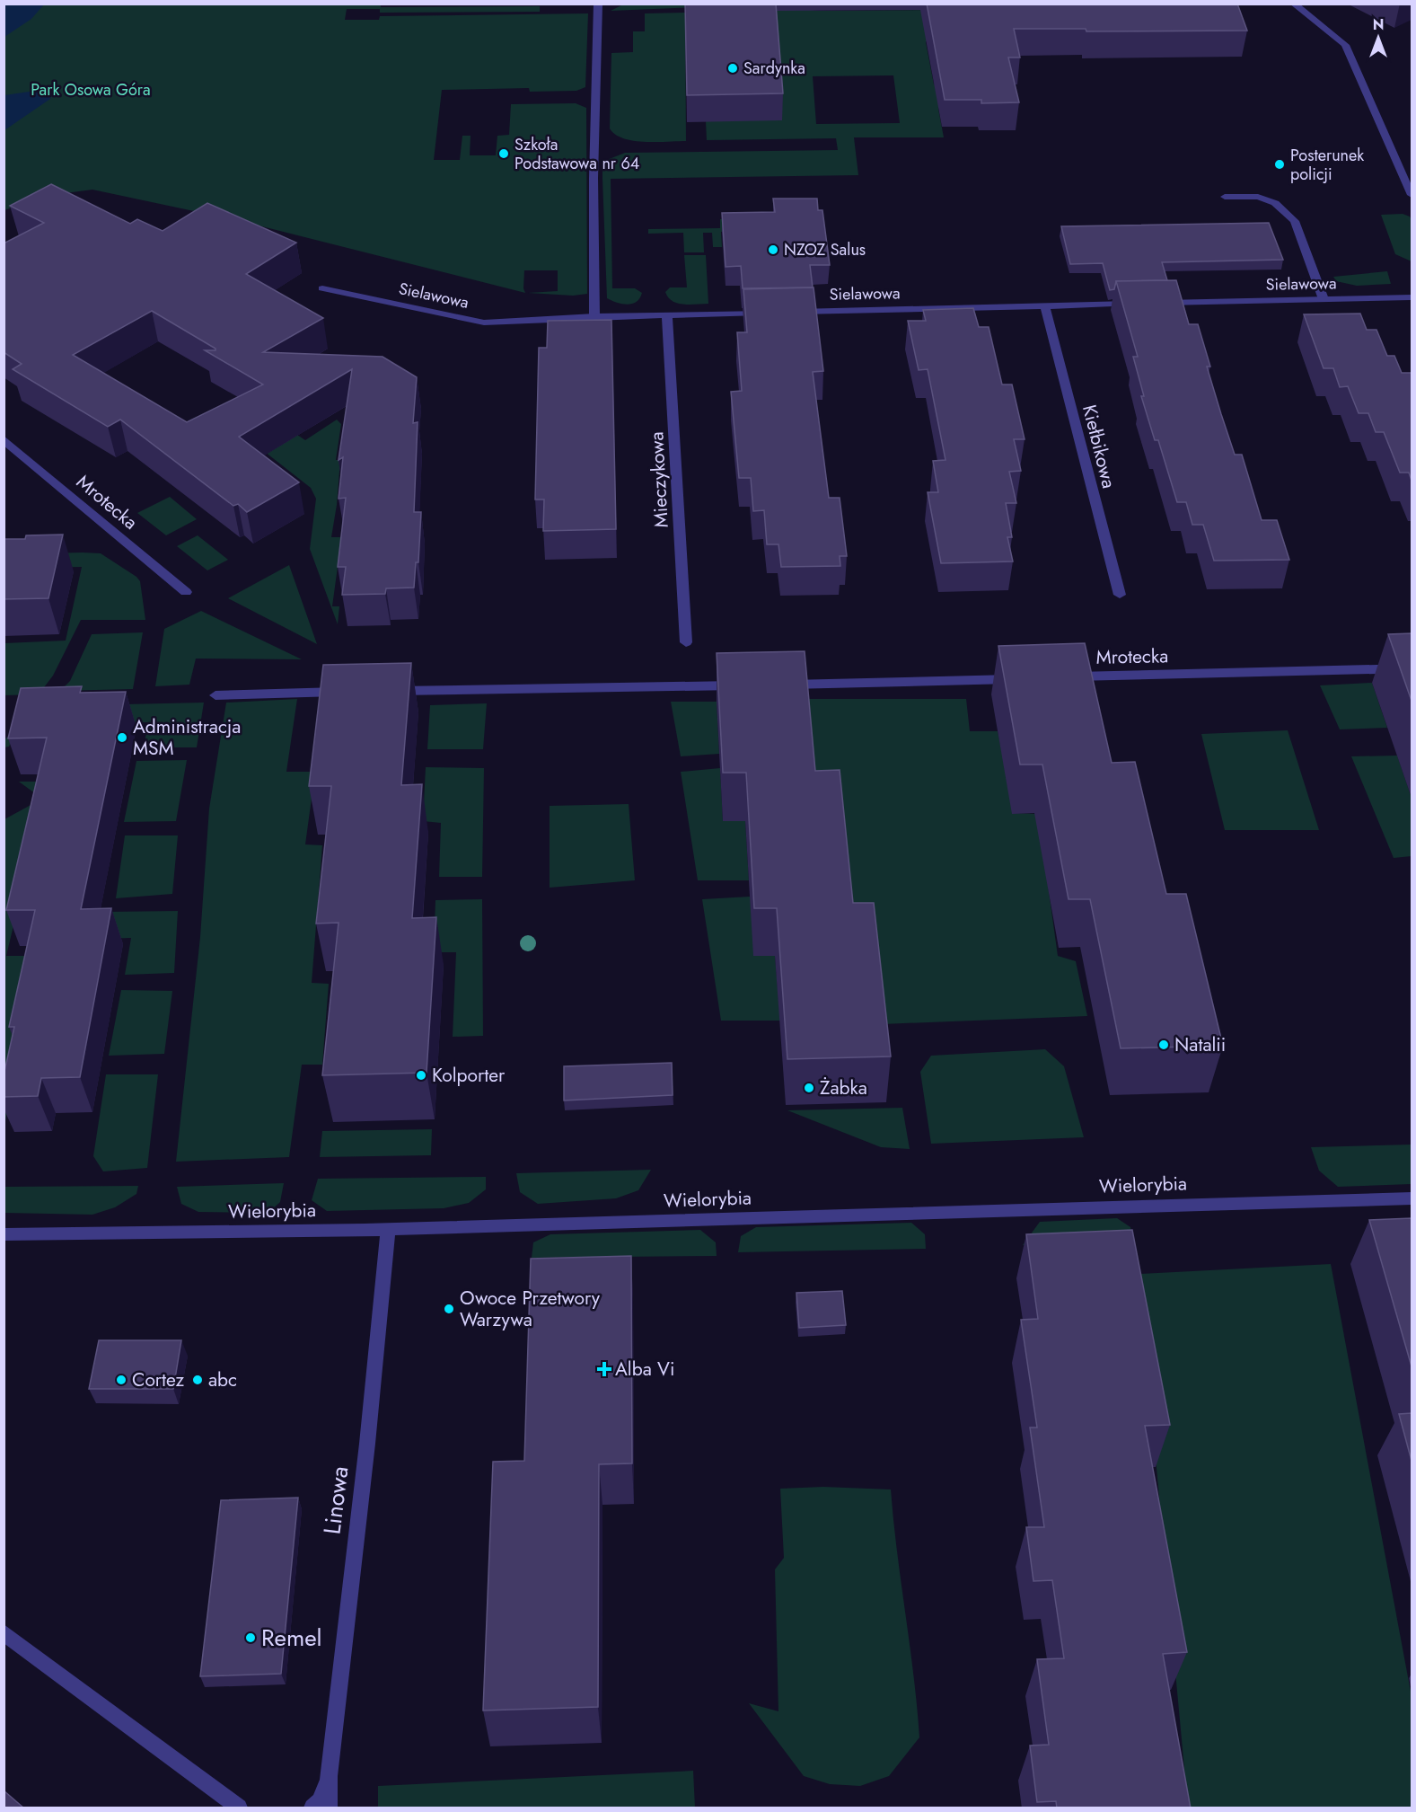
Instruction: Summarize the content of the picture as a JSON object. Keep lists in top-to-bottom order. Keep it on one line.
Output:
{"streets":{"street":["Sielawowa","Kiełbikowa","Mieczykowa","Mrotecka","Wielorybia","Linowa"]},"crossings":[["Sielawowa","Kiełbikowa"],["Sielawowa","Mieczykowa"],["Wielorybia","Linowa"]],"parks":["Park Osowa Góra"],"places":{"other":["Sardynka","Szkoła Podstawowa nr 64","Posterunek policji","NZOZ Salus","Administracja MSM","Natalii","Kolporter","Żabka","Owoce Przetwory Warzywa","Cortez","abc","Remel"],"health":["Alba Vi"]},"north":"top"}
